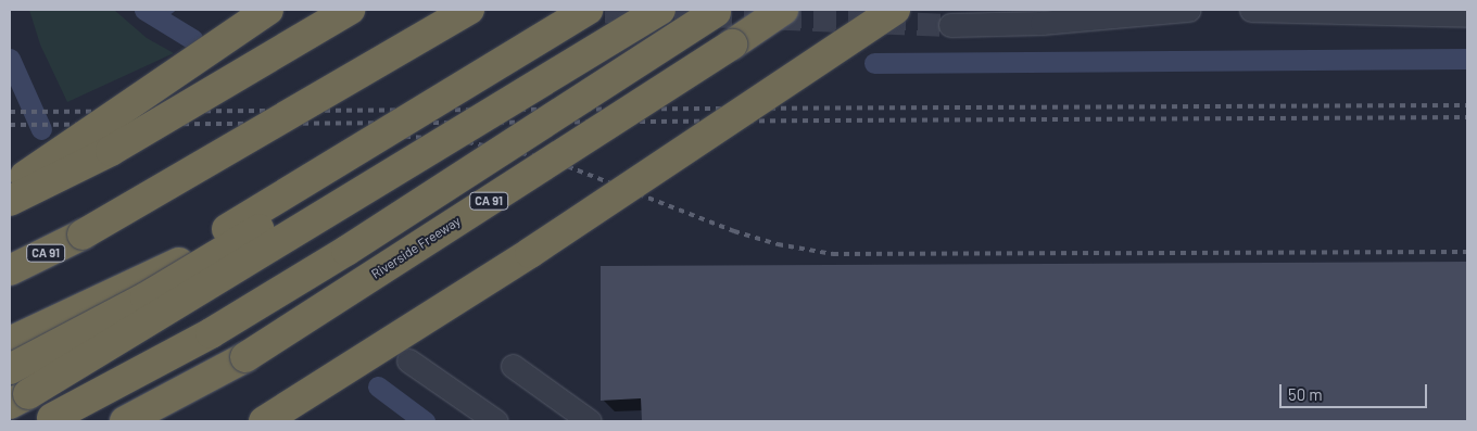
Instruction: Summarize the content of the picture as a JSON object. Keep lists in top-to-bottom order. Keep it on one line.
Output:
{"streets":{"highway":["CA 91","Riverside Freeway"]},"scale_bar":"50 m"}
